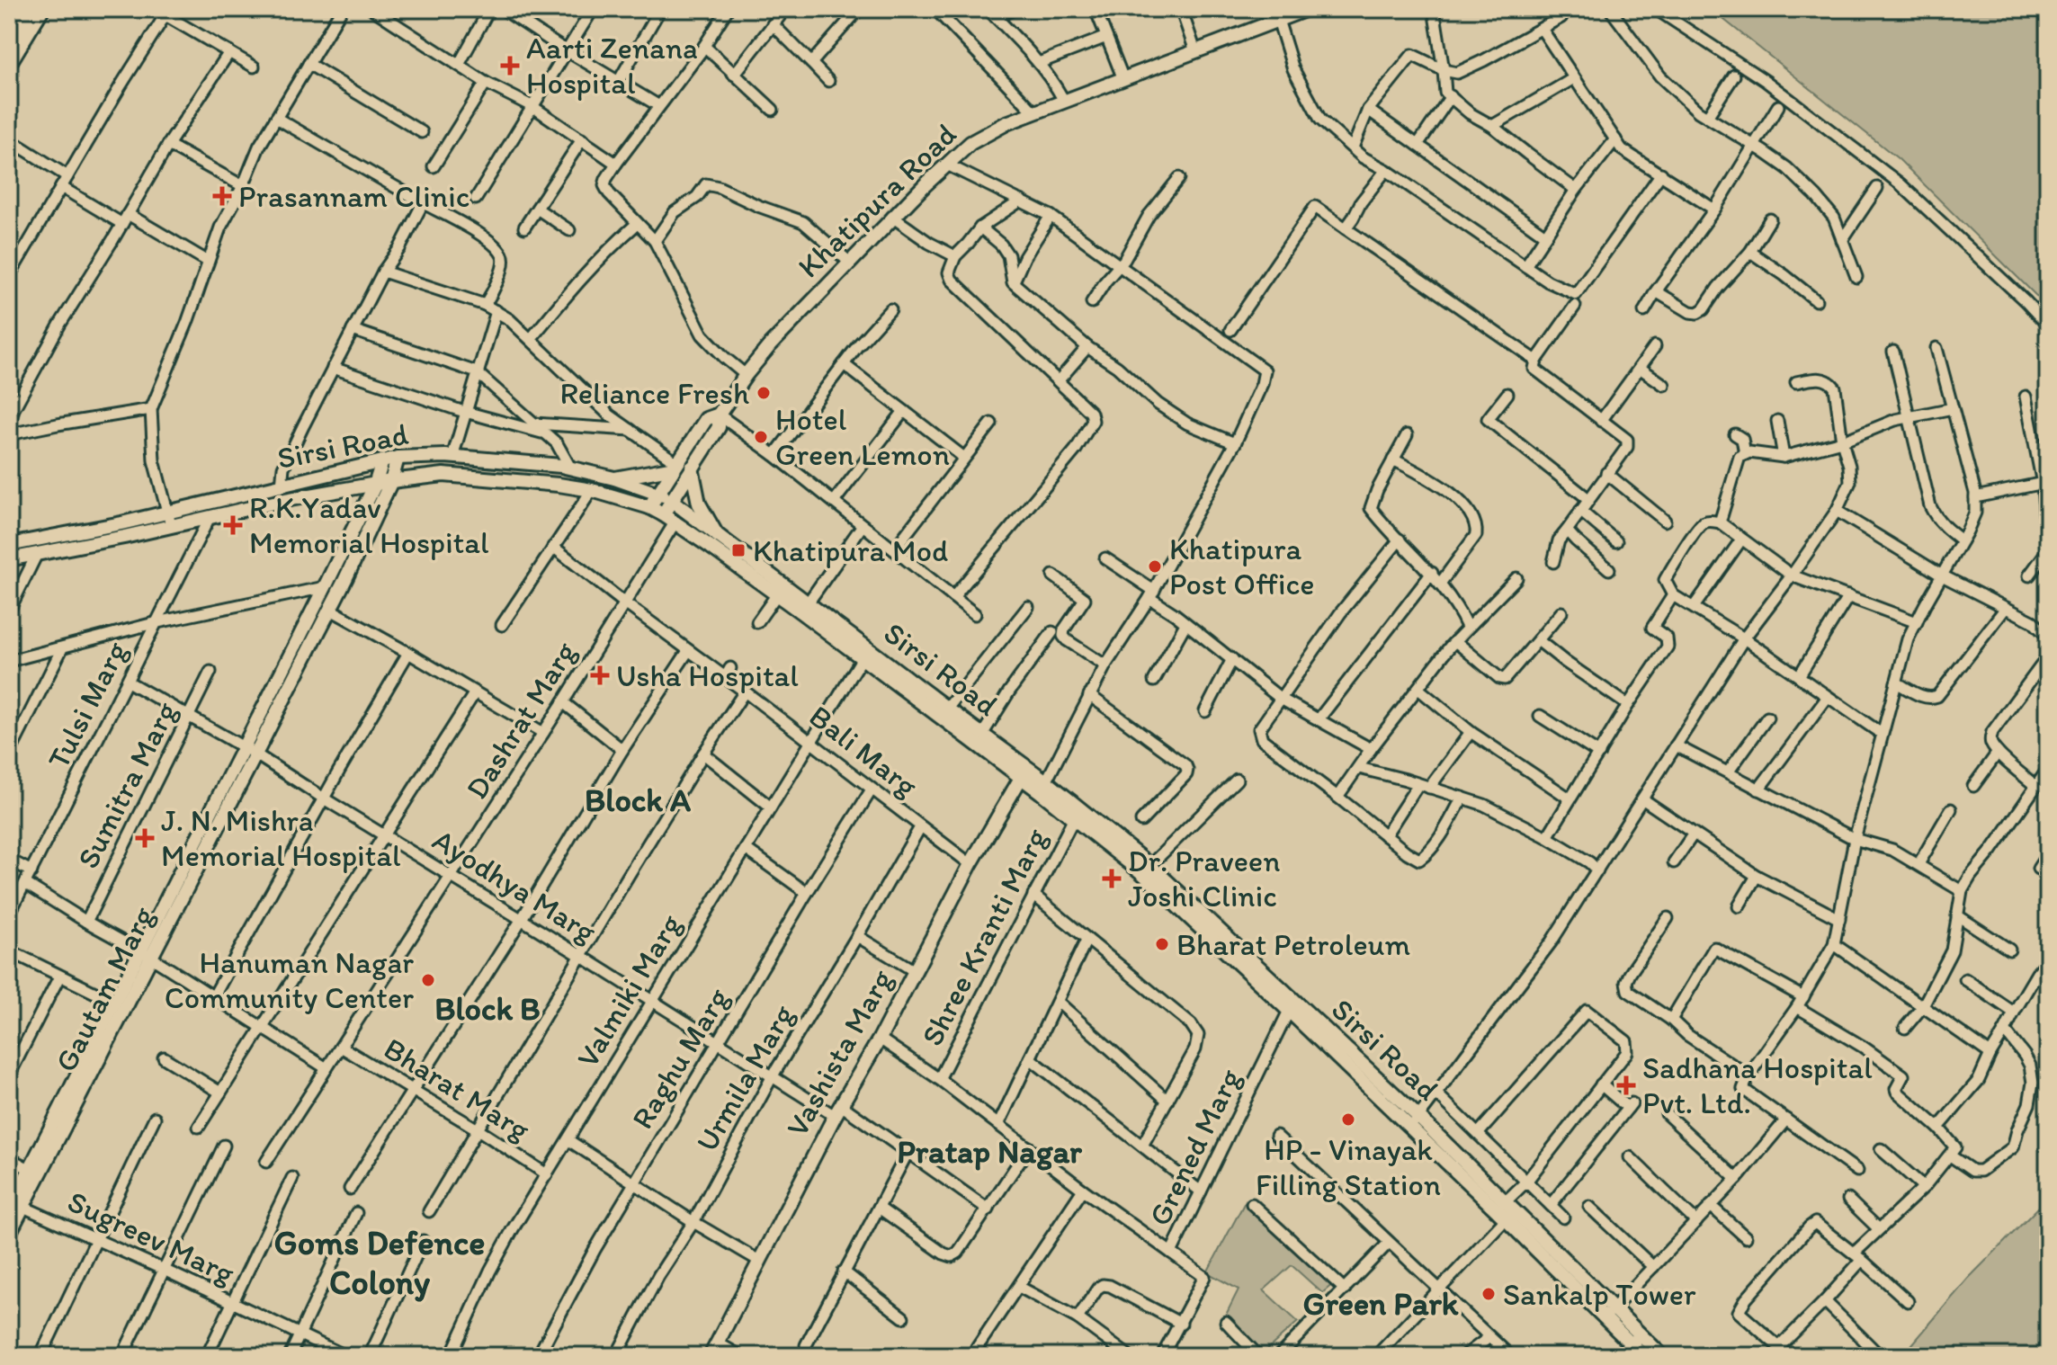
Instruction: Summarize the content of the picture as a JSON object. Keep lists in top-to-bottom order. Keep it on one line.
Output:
{"streets":{"street":["Khatipura Road","Sirsi Road","Tulsi Marg","Dashrat Marg","Bali Marg","Sumitra Marg","Ayodhya Marg","Shree Kranti Marg","Gautam Marg","Valmiki Marg","Vashista Marg","Raghu Marg","Urmila Marg","Bharat Marg","Grened Marg","Sugreev Marg"]},"crossings":[["Khatipura Road","Sirsi Road"],["Sirsi Road","Tulsi Marg"],["Sirsi Road","Dashrat Marg"],["Sirsi Road","Shree Kranti Marg"],["Sirsi Road","Gautam Marg"],["Sirsi Road","Valmiki Marg"],["Sirsi Road","Vashista Marg"],["Sirsi Road","Grened Marg"],["Tulsi Marg","Ayodhya Marg"],["Dashrat Marg","Bali Marg"],["Dashrat Marg","Ayodhya Marg"],["Dashrat Marg","Bharat Marg"],["Bali Marg","Valmiki Marg"],["Bali Marg","Vashista Marg"],["Bali Marg","Raghu Marg"],["Bali Marg","Urmila Marg"],["Sumitra Marg","Ayodhya Marg"],["Ayodhya Marg","Gautam Marg"],["Ayodhya Marg","Valmiki Marg"],["Ayodhya Marg","Vashista Marg"],["Ayodhya Marg","Raghu Marg"],["Ayodhya Marg","Urmila Marg"],["Shree Kranti Marg","Grened Marg"],["Gautam Marg","Sugreev Marg"],["Valmiki Marg","Bharat Marg"],["Vashista Marg","Grened Marg"]],"districts":["Block A","Block B","Pratap Nagar","Goms Defence Colony","Green Park"],"places":{"health":["Aarti Zenana Hospital","Prasannam Clinic","R.K.Yadav Memorial Hospital","Usha Hospital","J. N. Mishra Memorial Hospital","Dr. Praveen Joshi Clinic","Sadhana Hospital Pvt. Ltd."],"other":["Reliance Fresh","Hotel Green Lemon","Khatipura Post Office","Bharat Petroleum","Hanuman Nagar Community Center","HP - Vinayak Filling Station","Sankalp Tower"],"transit":["Khatipura Mod"]}}
